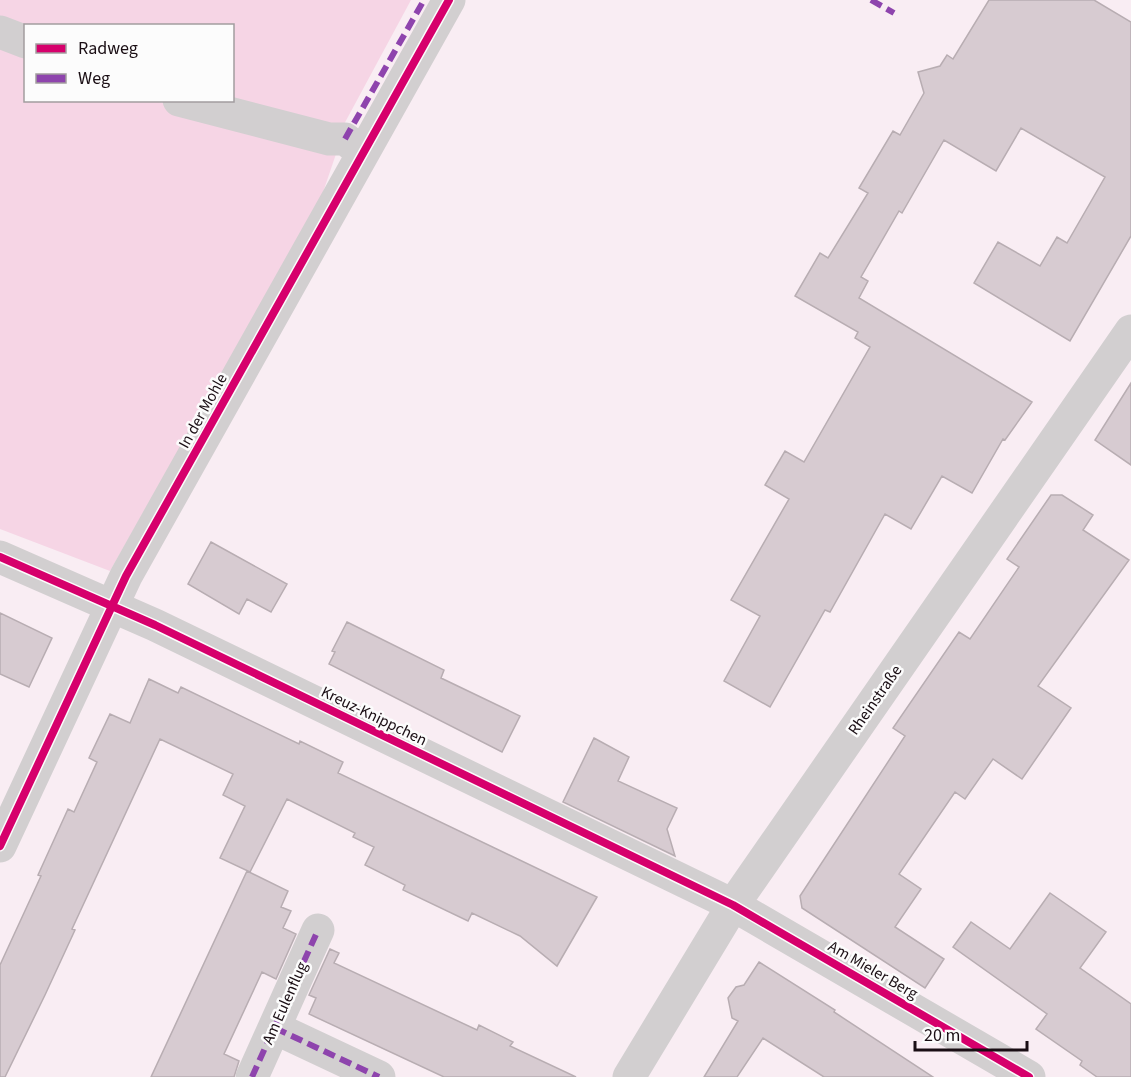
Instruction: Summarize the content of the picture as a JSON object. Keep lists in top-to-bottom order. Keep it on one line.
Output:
{"streets":{"street":["In der Mohle","Rheinstraße","Kreuz-Knippchen","Am Mieler Berg","Am Eulenflug"]},"crossings":[["In der Mohle","Kreuz-Knippchen"],["Rheinstraße","Kreuz-Knippchen"],["Rheinstraße","Am Mieler Berg"],["Kreuz-Knippchen","Am Mieler Berg"]],"legend":["Radweg","Weg"],"scale_bar":"20 m"}
